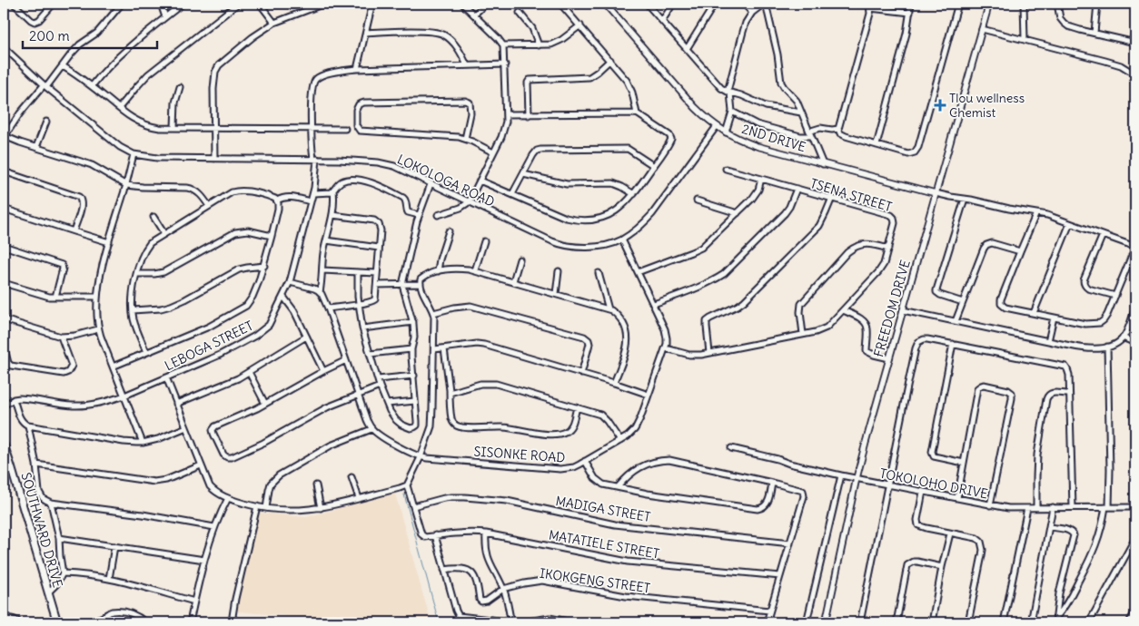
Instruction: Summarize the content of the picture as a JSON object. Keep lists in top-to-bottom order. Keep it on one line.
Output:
{"streets":{"main road":["SOUTHWARD DRIVE"],"street":["2ND DRIVE","LOKOLOGA ROAD","TSENA STREET","FREEDOM DRIVE","LEBOGA STREET","SISONKE ROAD","TOKOLOHO DRIVE","MADIGA STREET","MATATIELE STREET","IKOKGENG STREET"]},"crossings":[["2ND DRIVE","LOKOLOGA ROAD"],["2ND DRIVE","FREEDOM DRIVE"],["LOKOLOGA ROAD","LEBOGA STREET"],["LOKOLOGA ROAD","SISONKE ROAD"],["TSENA STREET","SISONKE ROAD"],["FREEDOM DRIVE","TOKOLOHO DRIVE"],["MADIGA STREET","MATATIELE STREET"]],"places":{"health":["Tlou wellness Chemist"]},"scale_bar":"200 m"}
